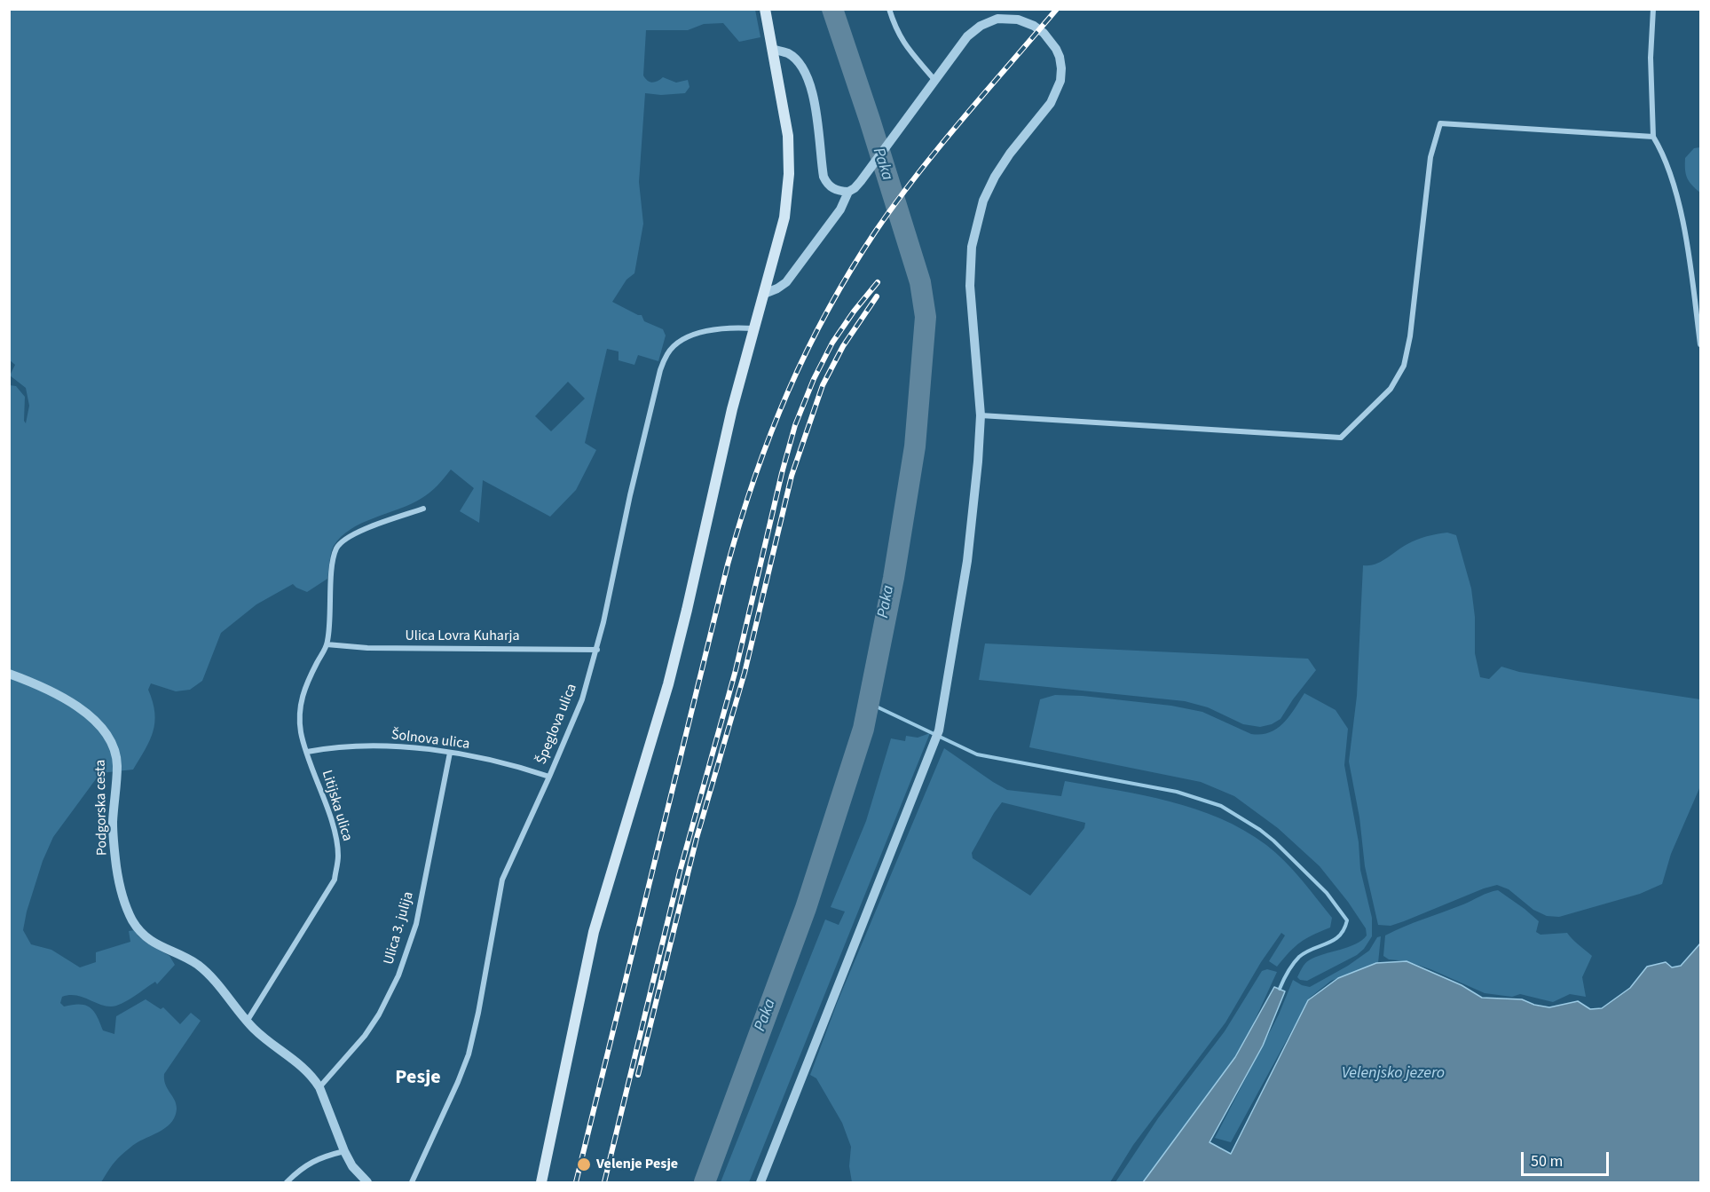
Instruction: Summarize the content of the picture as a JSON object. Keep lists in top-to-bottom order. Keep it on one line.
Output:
{"streets":{"street":["Ulica Lovra Kuharja","Špeglova ulica","Šolnova ulica","Litijska ulica","Podgorska cesta","Ulica 3. julija"]},"crossings":[["Ulica Lovra Kuharja","Špeglova ulica"],["Ulica Lovra Kuharja","Litijska ulica"],["Špeglova ulica","Šolnova ulica"],["Šolnova ulica","Litijska ulica"],["Šolnova ulica","Ulica 3. julija"],["Litijska ulica","Podgorska cesta"],["Podgorska cesta","Ulica 3. julija"]],"districts":["Pesje"],"water":["Paka","Velenjsko jezero"],"places":["Velenje Pesje"],"scale_bar":"50 m"}
